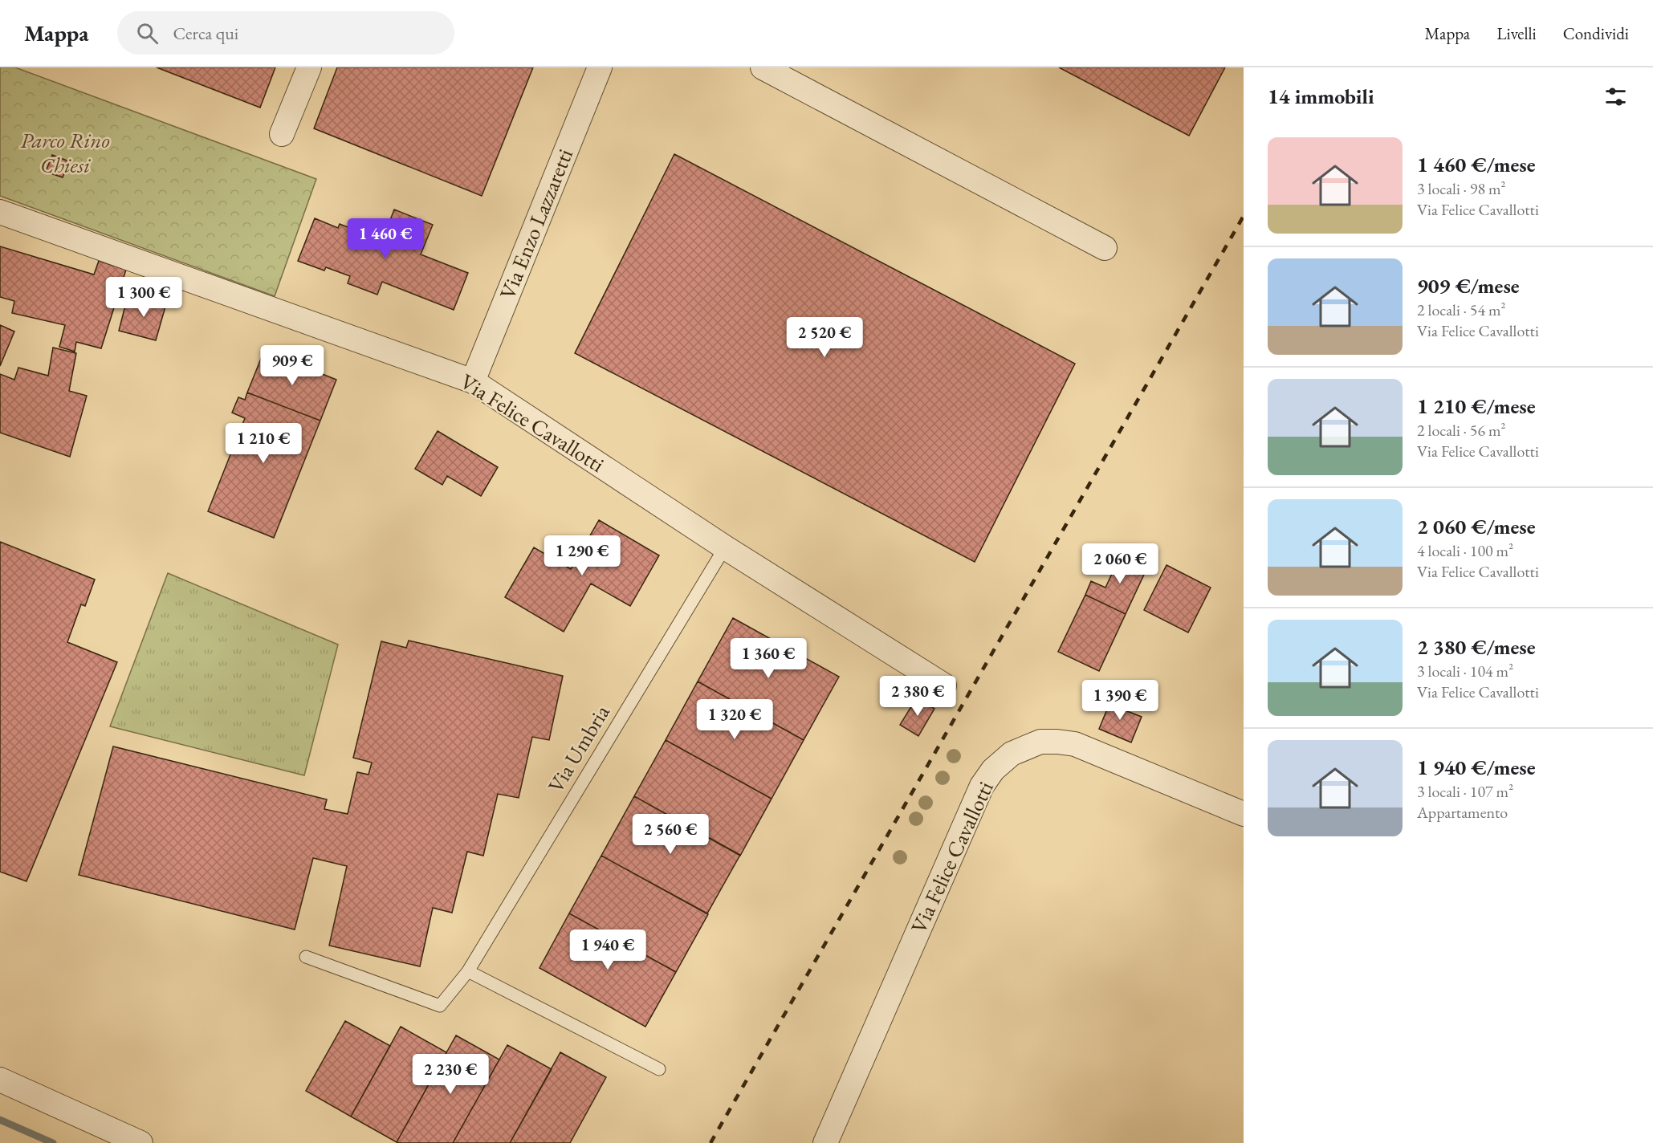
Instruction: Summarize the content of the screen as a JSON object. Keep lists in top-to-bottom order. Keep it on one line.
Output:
{"streets":{"street":["Via Enzo Lazzaretti","Via Felice Cavallotti"],"lane":["Via Umbria"]},"crossings":[["Via Enzo Lazzaretti","Via Felice Cavallotti"],["Via Felice Cavallotti","Via Umbria"]],"parks":["Parco Rino Chiesi"],"page":{"header":"Mappa","search":"Cerca qui","nav":["Mappa","Livelli","Condividi"],"heading":"14 immobili","list":[{"name":"1 460 €/mese","note":"3 locali · 98 m² · Via Felice Cavallotti"},{"name":"909 €/mese","note":"2 locali · 54 m² · Via Felice Cavallotti"},{"name":"1 210 €/mese","note":"2 locali · 56 m² · Via Felice Cavallotti"},{"name":"2 060 €/mese","note":"4 locali · 100 m² · Via Felice Cavallotti"},{"name":"2 380 €/mese","note":"3 locali · 104 m² · Via Felice Cavallotti"},{"name":"1 940 €/mese","note":"3 locali · 107 m² · Appartamento"}],"price":["1 460 €","1 300 €","2 520 €","909 €","1 210 €","1 290 €","2 060 €","1 360 €","2 380 €","1 390 €","1 320 €","2 560 €","1 940 €","2 230 €"]}}
